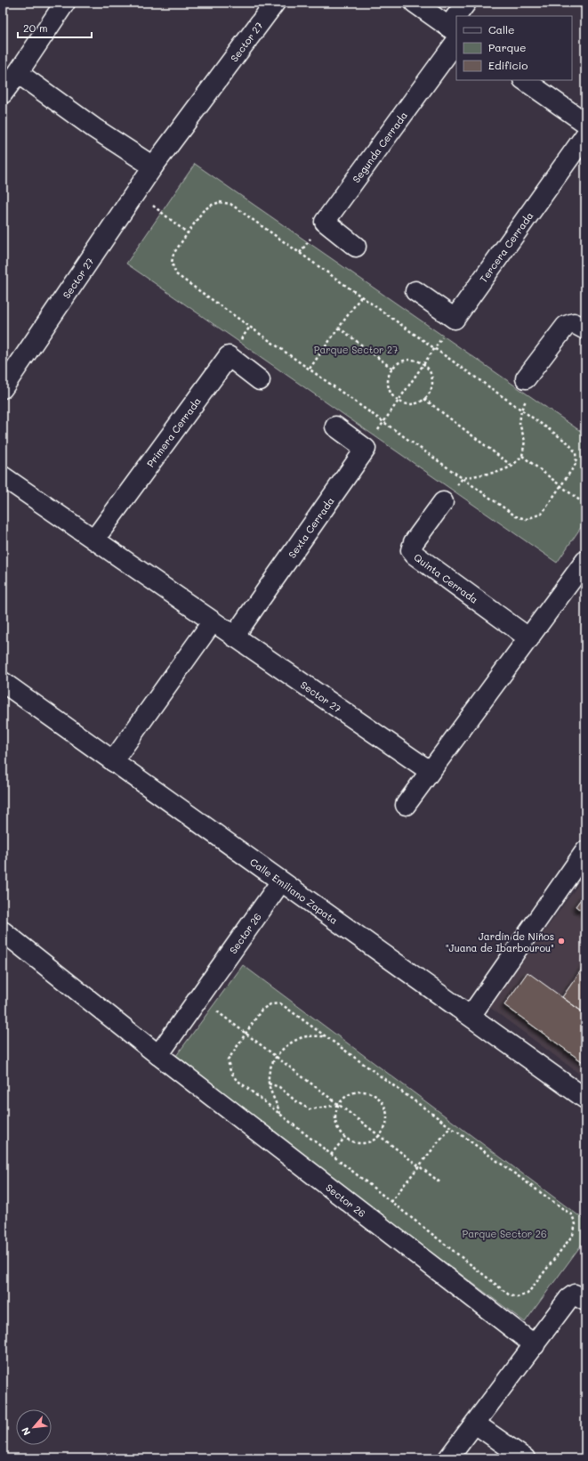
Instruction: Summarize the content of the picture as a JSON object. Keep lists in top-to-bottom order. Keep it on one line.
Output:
{"streets":{"street":["Sector 27","Segunda Cerrada","Tercera Cerrada","Primera Cerrada","Sexta Cerrada","Quinta Cerrada","Calle Emiliano Zapata","Sector 26"]},"crossings":[["Sector 27","Primera Cerrada"],["Sector 27","Sexta Cerrada"],["Calle Emiliano Zapata","Sector 26"]],"parks":["Parque Sector 27","Parque Sector 26"],"places":["Jardín de Niños \"Juana de Ibarbourou\""],"legend":["Calle","Parque","Edificio"],"scale_bar":"20 m","north":"bottom left"}
